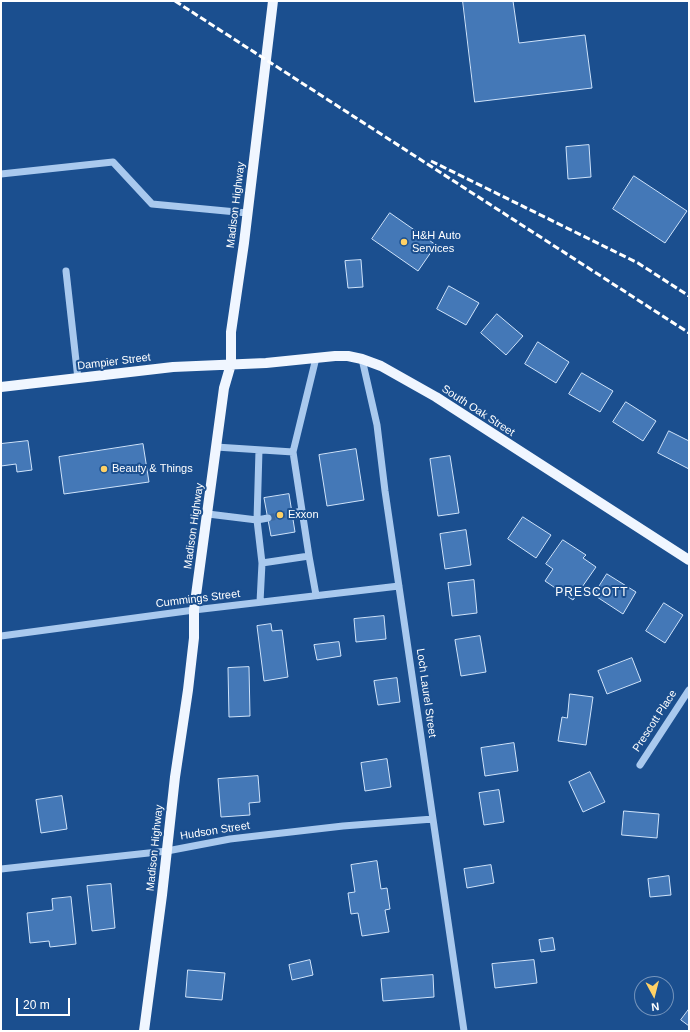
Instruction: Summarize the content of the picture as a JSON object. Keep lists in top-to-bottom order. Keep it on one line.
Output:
{"streets":{"main road":["Madison Highway","Dampier Street","South Oak Street"],"street":["Cummings Street","Loch Laurel Street","Prescott Place","Hudson Street"]},"crossings":[["Madison Highway","Dampier Street"],["Madison Highway","South Oak Street"],["Madison Highway","Cummings Street"],["Madison Highway","Hudson Street"],["Dampier Street","South Oak Street"],["South Oak Street","Loch Laurel Street"],["Cummings Street","Loch Laurel Street"],["Loch Laurel Street","Hudson Street"]],"districts":["PRESCOTT"],"places":["H&H Auto Services","Beauty & Things","Exxon"],"scale_bar":"20 m","north":"bottom"}
